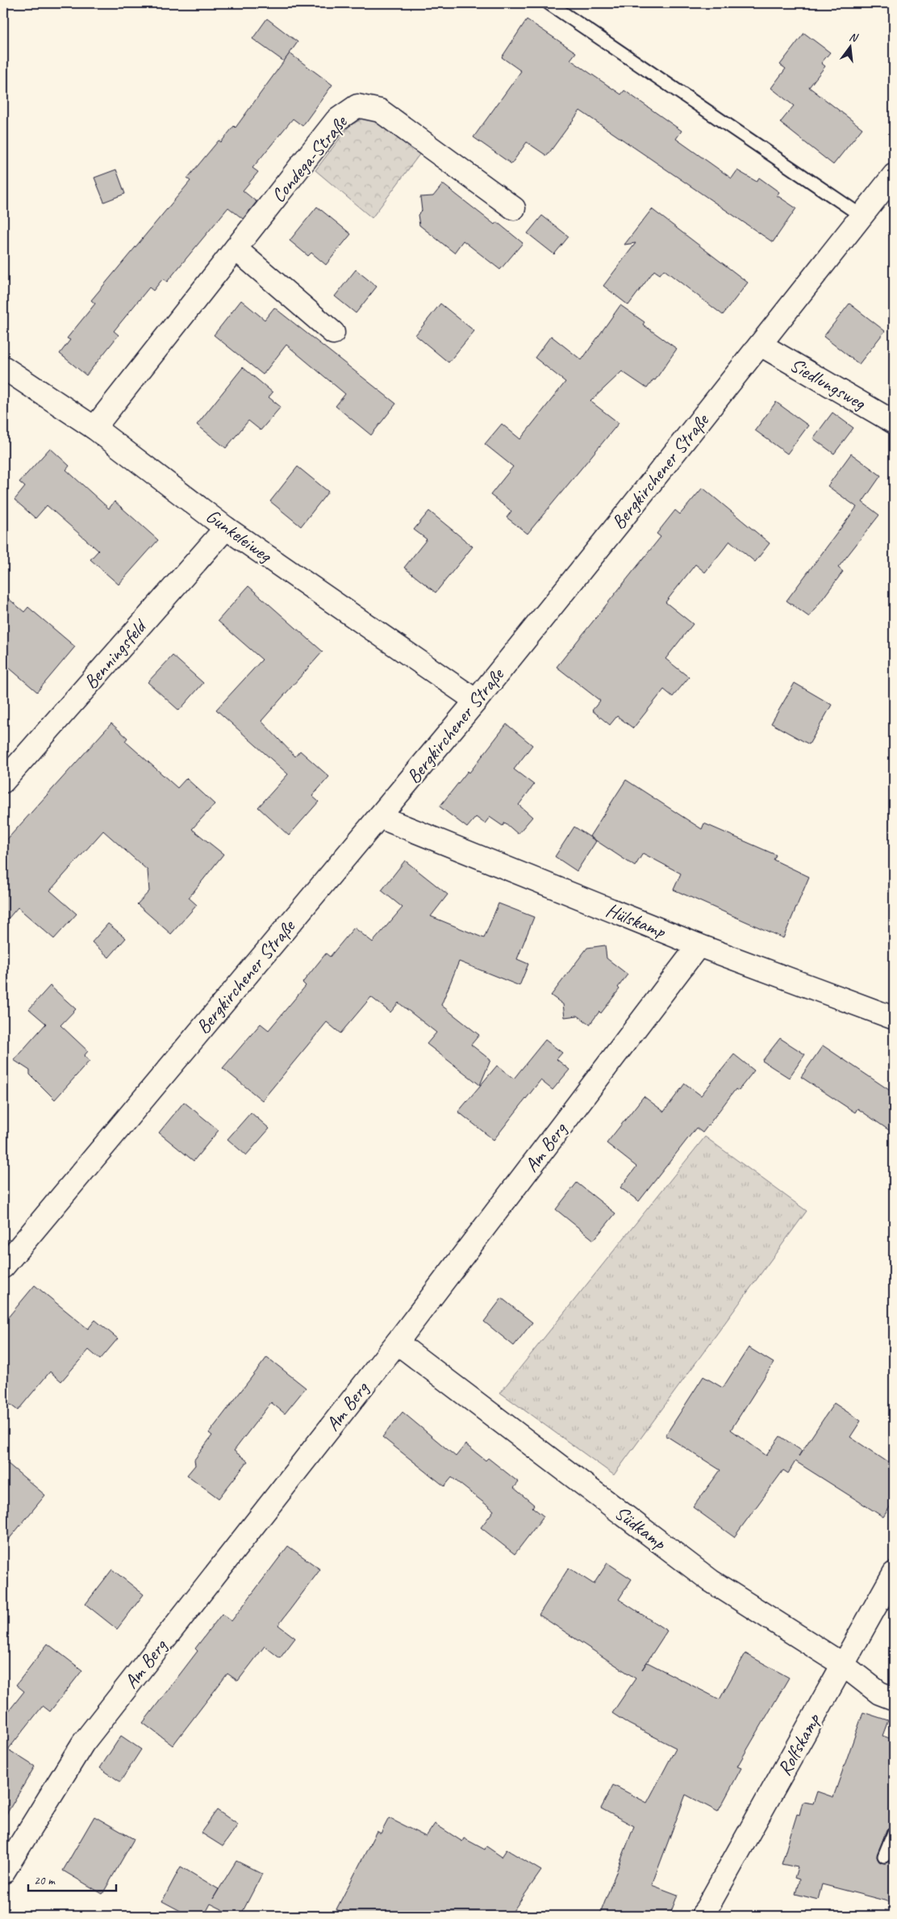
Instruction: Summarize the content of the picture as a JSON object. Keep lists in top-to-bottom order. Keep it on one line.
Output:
{"streets":{"street":["Condega-Straße","Siedlungsweg","Bergkirchener Straße","Gunkeleiweg","Benningsfeld","Hülskamp","Am Berg","Südkamp","Rolfskamp"]},"crossings":[["Condega-Straße","Gunkeleiweg"],["Siedlungsweg","Bergkirchener Straße"],["Bergkirchener Straße","Gunkeleiweg"],["Bergkirchener Straße","Hülskamp"],["Gunkeleiweg","Benningsfeld"],["Hülskamp","Am Berg"],["Am Berg","Südkamp"],["Südkamp","Rolfskamp"]],"scale_bar":"20 m","north":"top"}
